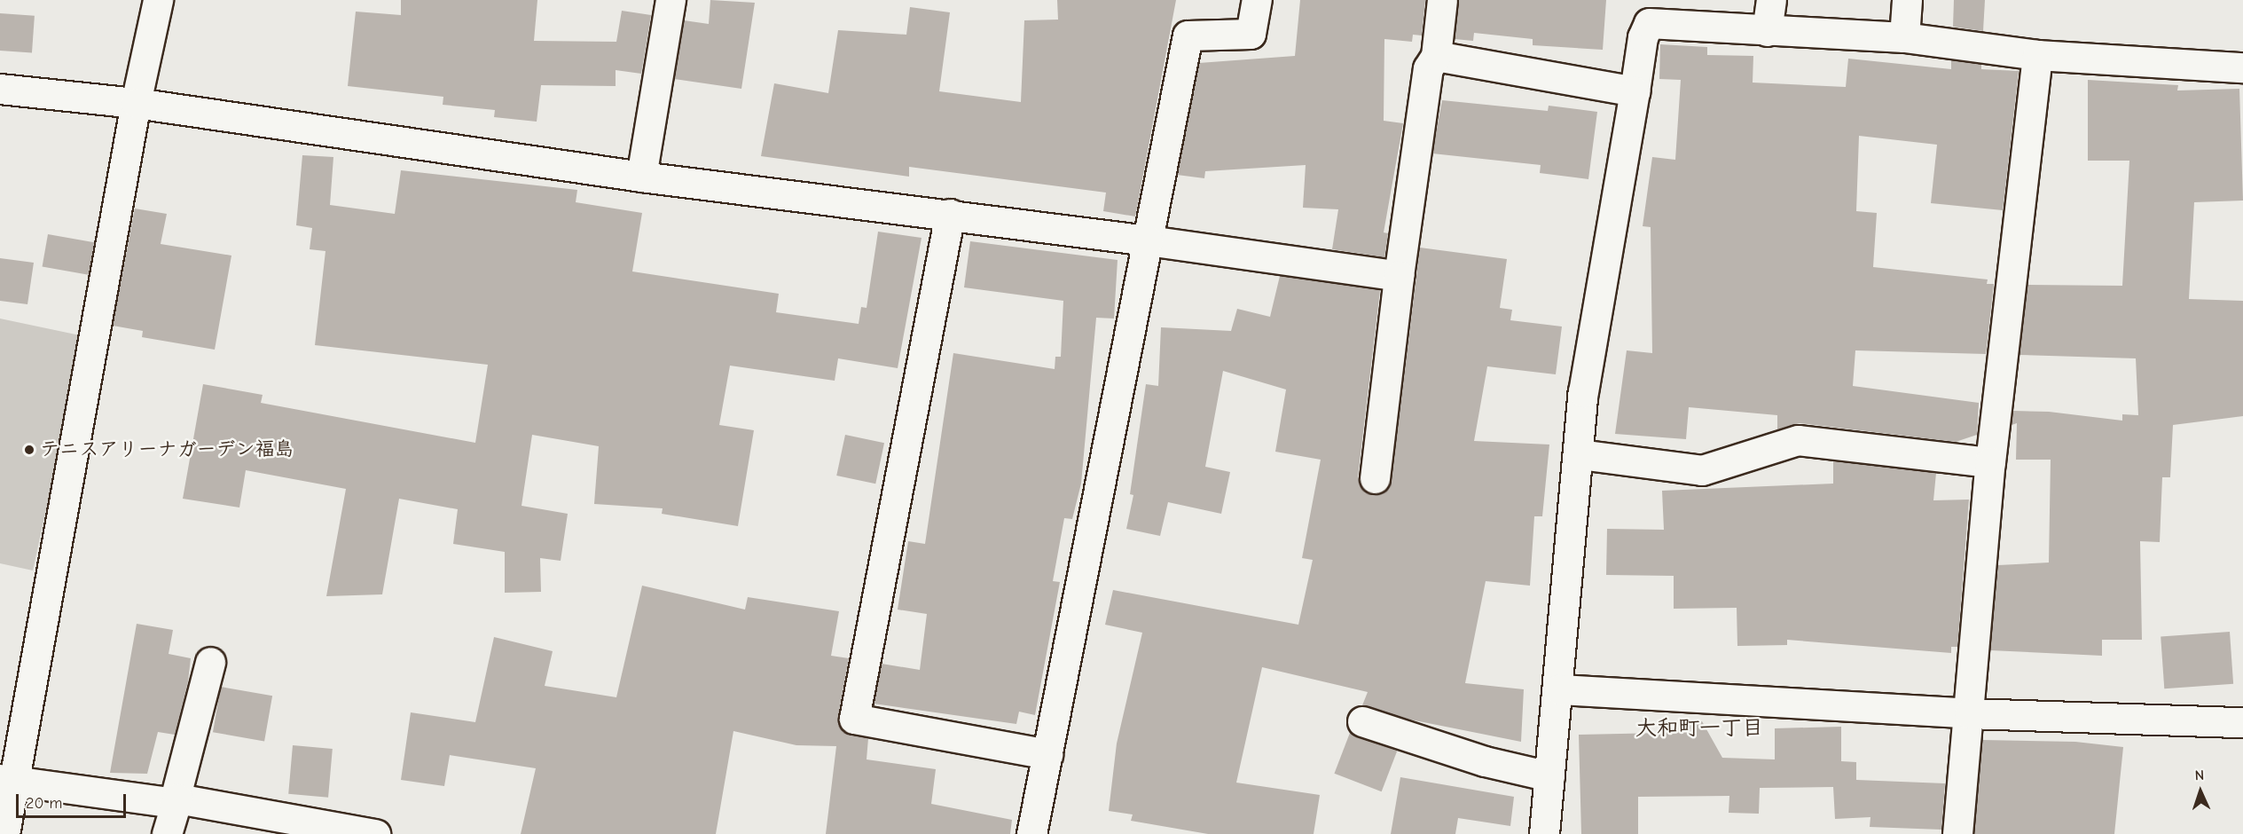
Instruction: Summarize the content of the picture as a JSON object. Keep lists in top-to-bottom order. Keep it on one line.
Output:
{"districts":["大和町一丁目"],"places":["テニスアリーナガーデン福島"],"scale_bar":"20 m","north":"top"}
